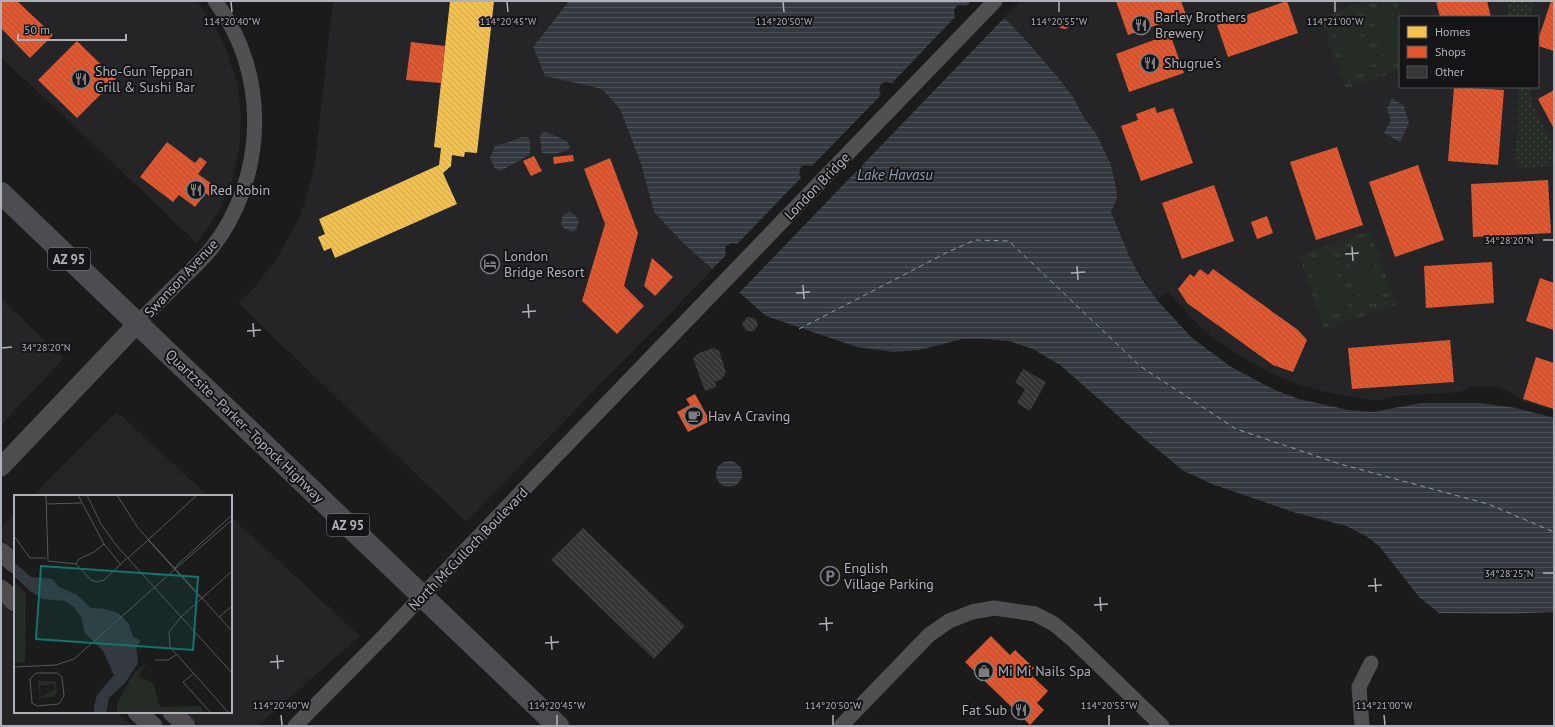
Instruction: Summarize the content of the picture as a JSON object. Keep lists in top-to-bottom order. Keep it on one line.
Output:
{"streets":{"highway":["AZ 95","Quartzsite–Parker–Topock Highway"],"main road":["Swanson Avenue"],"street":["London Bridge","North McCulloch Boulevard"]},"crossings":[["London Bridge","North McCulloch Boulevard"],["Swanson Avenue","Quartzsite–Parker–Topock Highway"]],"water":["Lake Havasu"],"places":{"restaurant":["Barley Brothers Brewery","Shugrue's","Sho-Gun Teppan Grill & Sushi Bar","Red Robin","Fat Sub"],"hotel":["London Bridge Resort"],"cafe":["Hav A Craving"],"parking":["English Village Parking"],"shop":["Mi Mi Nails Spa"]},"legend":["Homes","Shops","Other"],"scale_bar":"50 m","coordinates":["114°20'40\"W","114°20'45\"W","114°20'50\"W","114°20'55\"W","114°21'00\"W","34°28'20\"N","34°28'25\"N"]}
